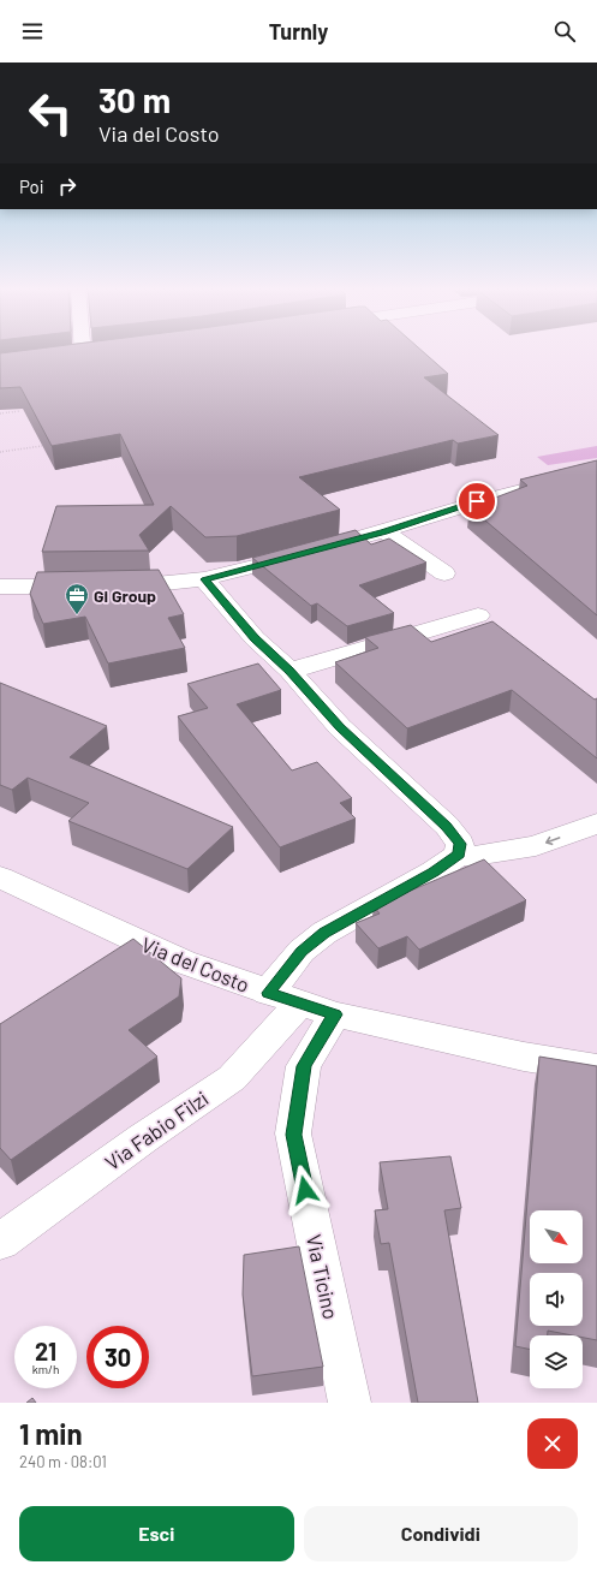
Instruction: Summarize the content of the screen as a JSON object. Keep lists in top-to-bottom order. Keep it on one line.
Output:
{"streets":{"street":["Via del Costo","Via Fabio Filzi","Via Ticino"]},"crossings":[["Via del Costo","Via Fabio Filzi"],["Via del Costo","Via Ticino"]],"places":{"office":["Gi Group"]},"north":"bottom right","page":{"header":"Turnly","turn":["30 m","Via del Costo"],"then":"Poi","speed":"21 km/h","limit":"30","heading":["1 min","240 m · 08:01"],"buttons":["Esci","Condividi"]}}
